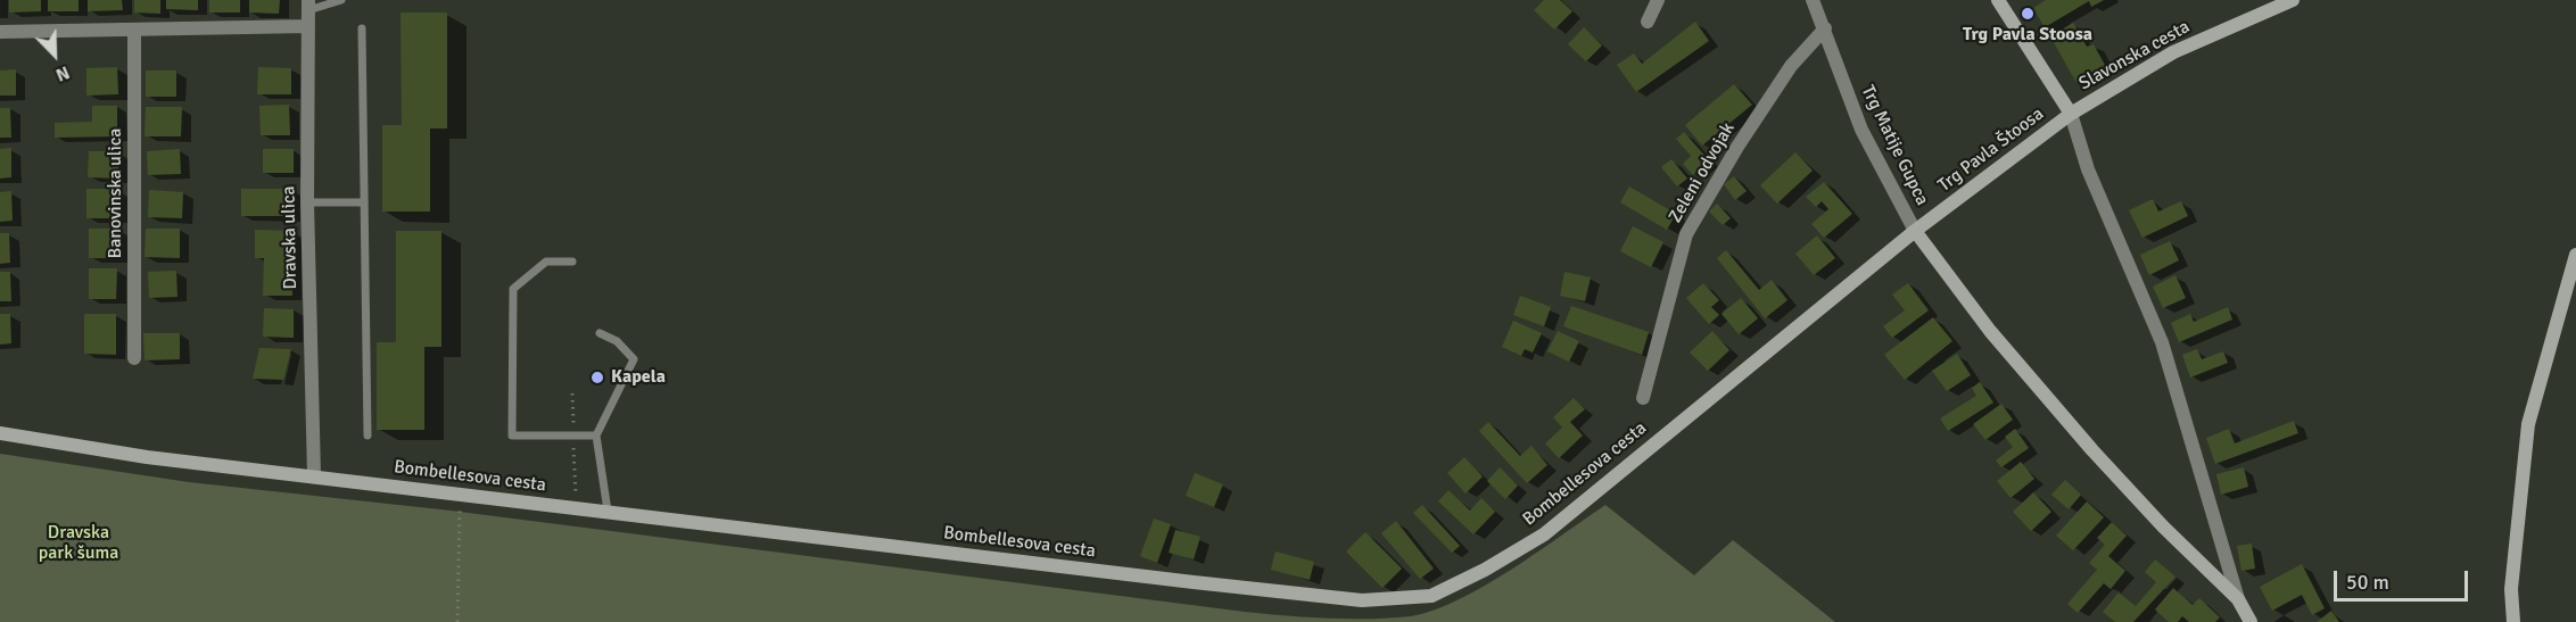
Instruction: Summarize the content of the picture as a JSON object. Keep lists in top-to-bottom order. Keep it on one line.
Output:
{"streets":{"street":["Slavonska cesta","Trg Matije Gupca","Trg Pavla Štoosa","Zeleni odvojak","Banovinska ulica","Dravska ulica","Bombellesova cesta"]},"crossings":[["Slavonska cesta","Trg Pavla Štoosa"],["Trg Matije Gupca","Trg Pavla Štoosa"],["Trg Matije Gupca","Zeleni odvojak"],["Trg Matije Gupca","Bombellesova cesta"],["Trg Pavla Štoosa","Bombellesova cesta"],["Dravska ulica","Bombellesova cesta"]],"parks":["Dravska park šuma"],"places":["Trg Pavla Stoosa","Kapela"],"scale_bar":"50 m","north":"bottom right"}
